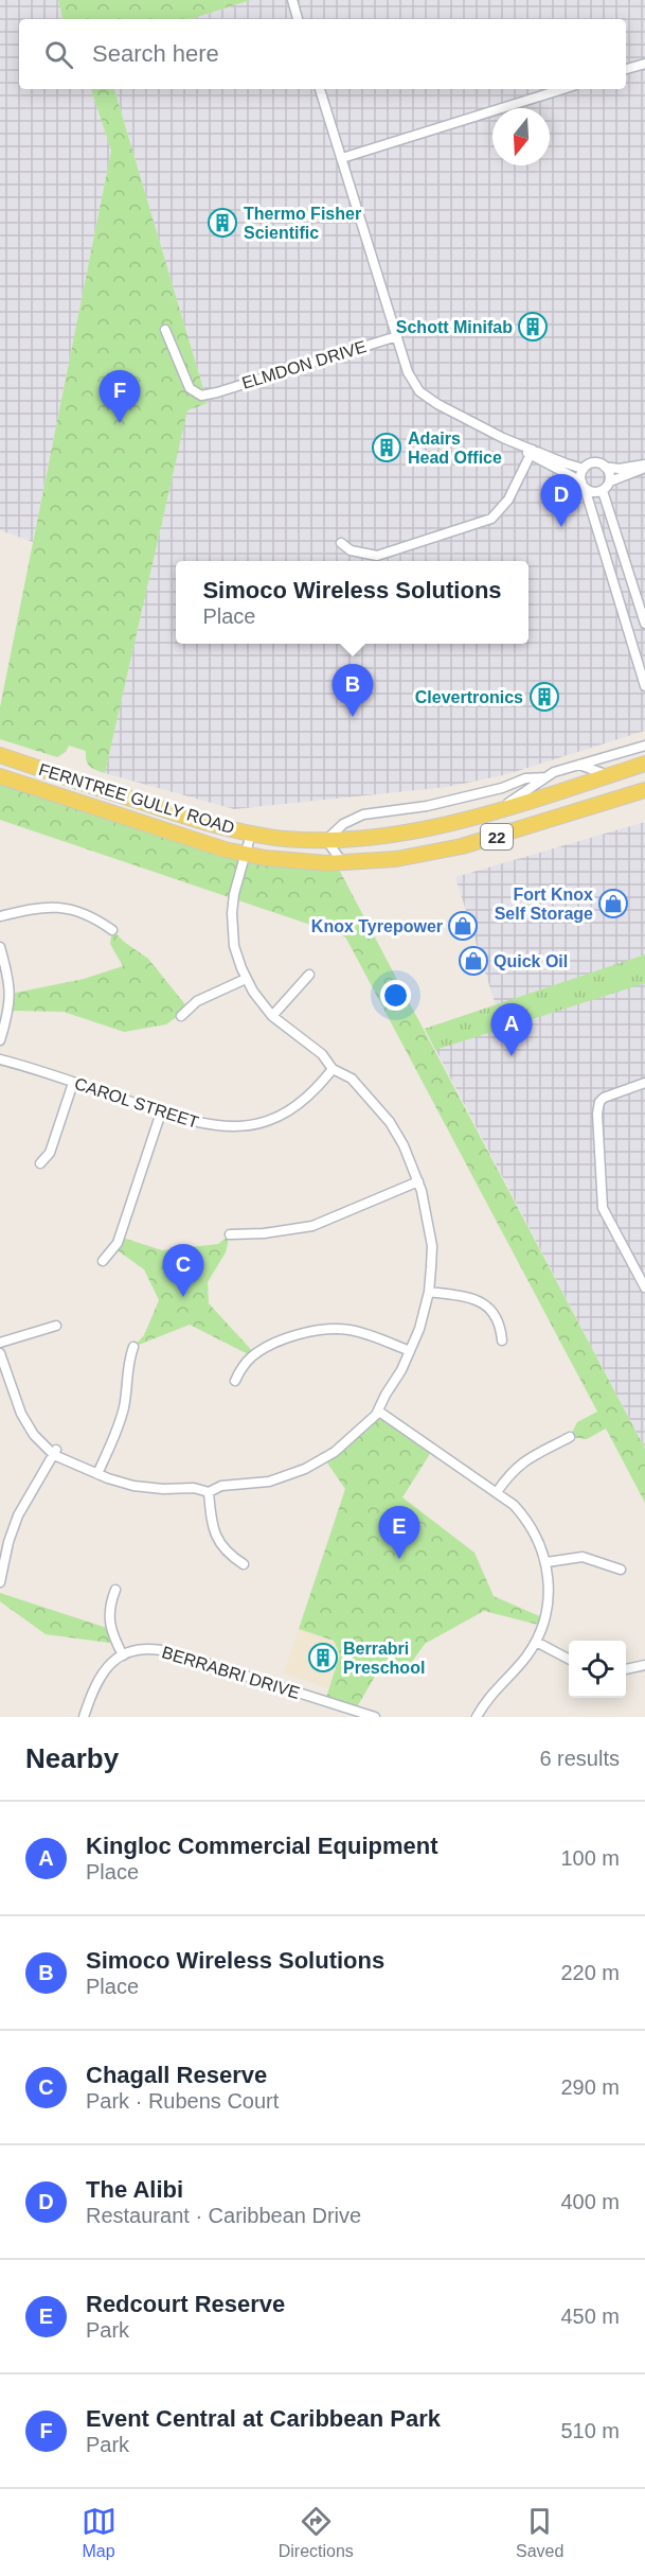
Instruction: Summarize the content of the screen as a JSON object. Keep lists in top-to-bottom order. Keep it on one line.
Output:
{"streets":{"main road":["FERNTREE GULLY ROAD","22"],"street":["ELMDON DRIVE","CAROL STREET","BERRABRI DRIVE"]},"places":{"building":["Thermo Fisher Scientific","Schott Minifab","Adairs Head Office","Clevertronics","Berrabri Preschool"],"shop":["Fort Knox Self Storage","Knox Tyrepower","Quick Oil"]},"north":"bottom","page":{"search":"Search here","pins":["F","D","B","A","C","E"],"popup":["Simoco Wireless Solutions","Place"],"heading":["Nearby","6 results"],"list":[{"mark":"A","name":"Kingloc Commercial Equipment","note":"Place","value":"100 m"},{"mark":"B","name":"Simoco Wireless Solutions","note":"Place","value":"220 m"},{"mark":"C","name":"Chagall Reserve","note":"Park · Rubens Court","value":"290 m"},{"mark":"D","name":"The Alibi","note":"Restaurant · Caribbean Drive","value":"400 m"},{"mark":"E","name":"Redcourt Reserve","note":"Park","value":"450 m"},{"mark":"F","name":"Event Central at Caribbean Park","note":"Park","value":"510 m"}],"nav":["Map","Directions","Saved"]}}
